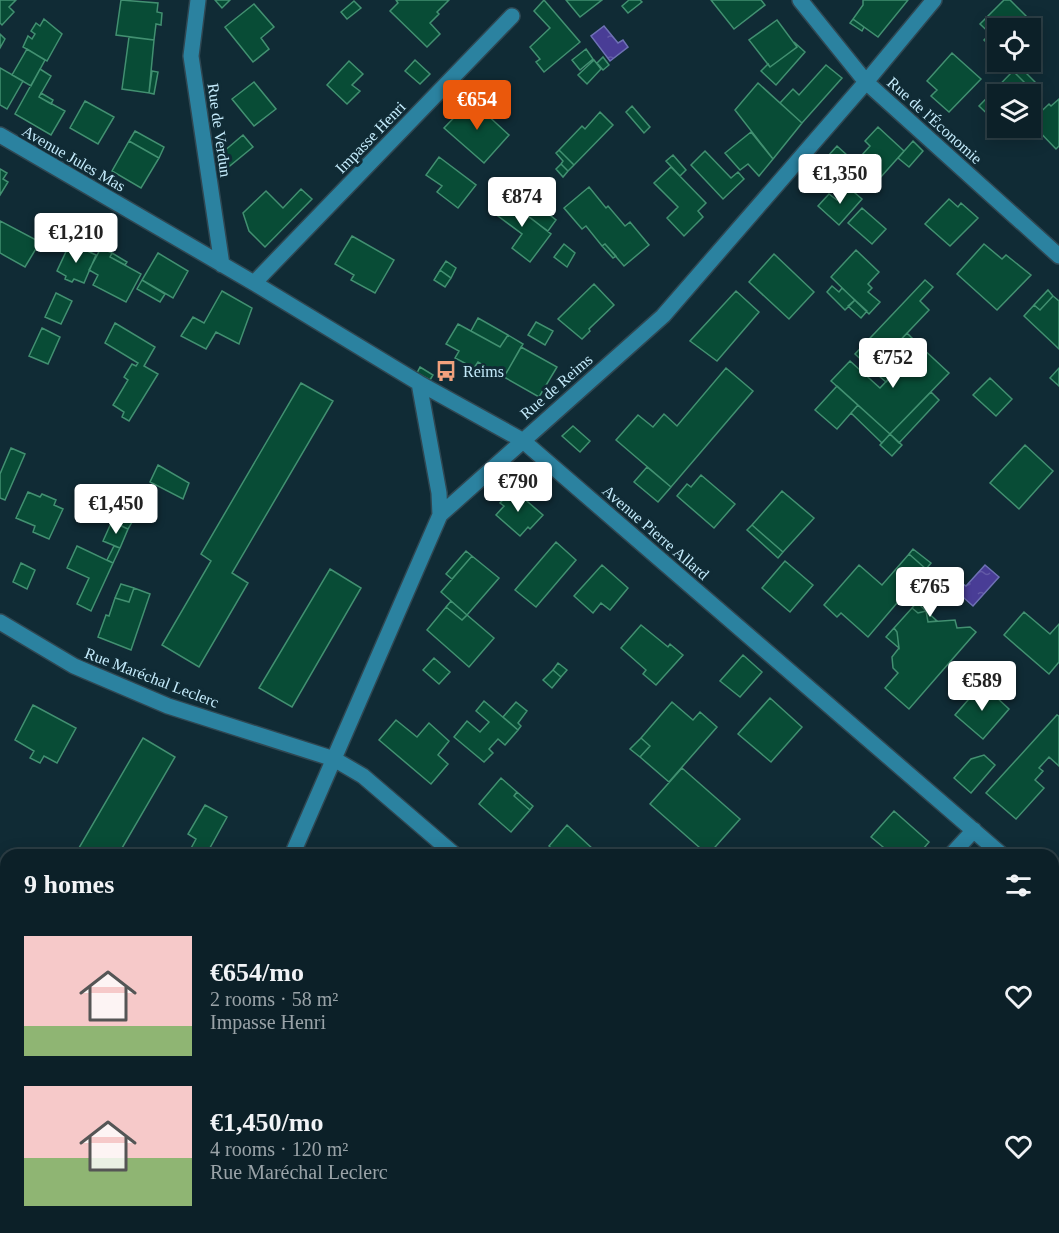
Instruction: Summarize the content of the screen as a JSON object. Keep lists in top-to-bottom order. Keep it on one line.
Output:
{"streets":{"street":["Rue de l'Économie","Rue de Verdun","Impasse Henri","Avenue Jules Mas","Rue de Reims","Avenue Pierre Allard","Rue Maréchal Leclerc"]},"crossings":[["Rue de l'Économie","Rue de Reims"],["Rue de Verdun","Avenue Jules Mas"],["Impasse Henri","Avenue Jules Mas"],["Impasse Henri","Avenue Pierre Allard"],["Avenue Jules Mas","Avenue Pierre Allard"],["Rue de Reims","Avenue Pierre Allard"],["Rue de Reims","Rue Maréchal Leclerc"]],"places":{"bus stop":["Reims"]},"page":{"price":["€654","€1,350","€874","€1,210","€752","€790","€1,450","€765","€589"],"heading":"9 homes","list":[{"name":"€654/mo","note":"2 rooms · 58 m² · Impasse Henri"},{"name":"€1,450/mo","note":"4 rooms · 120 m² · Rue Maréchal Leclerc"}]}}
